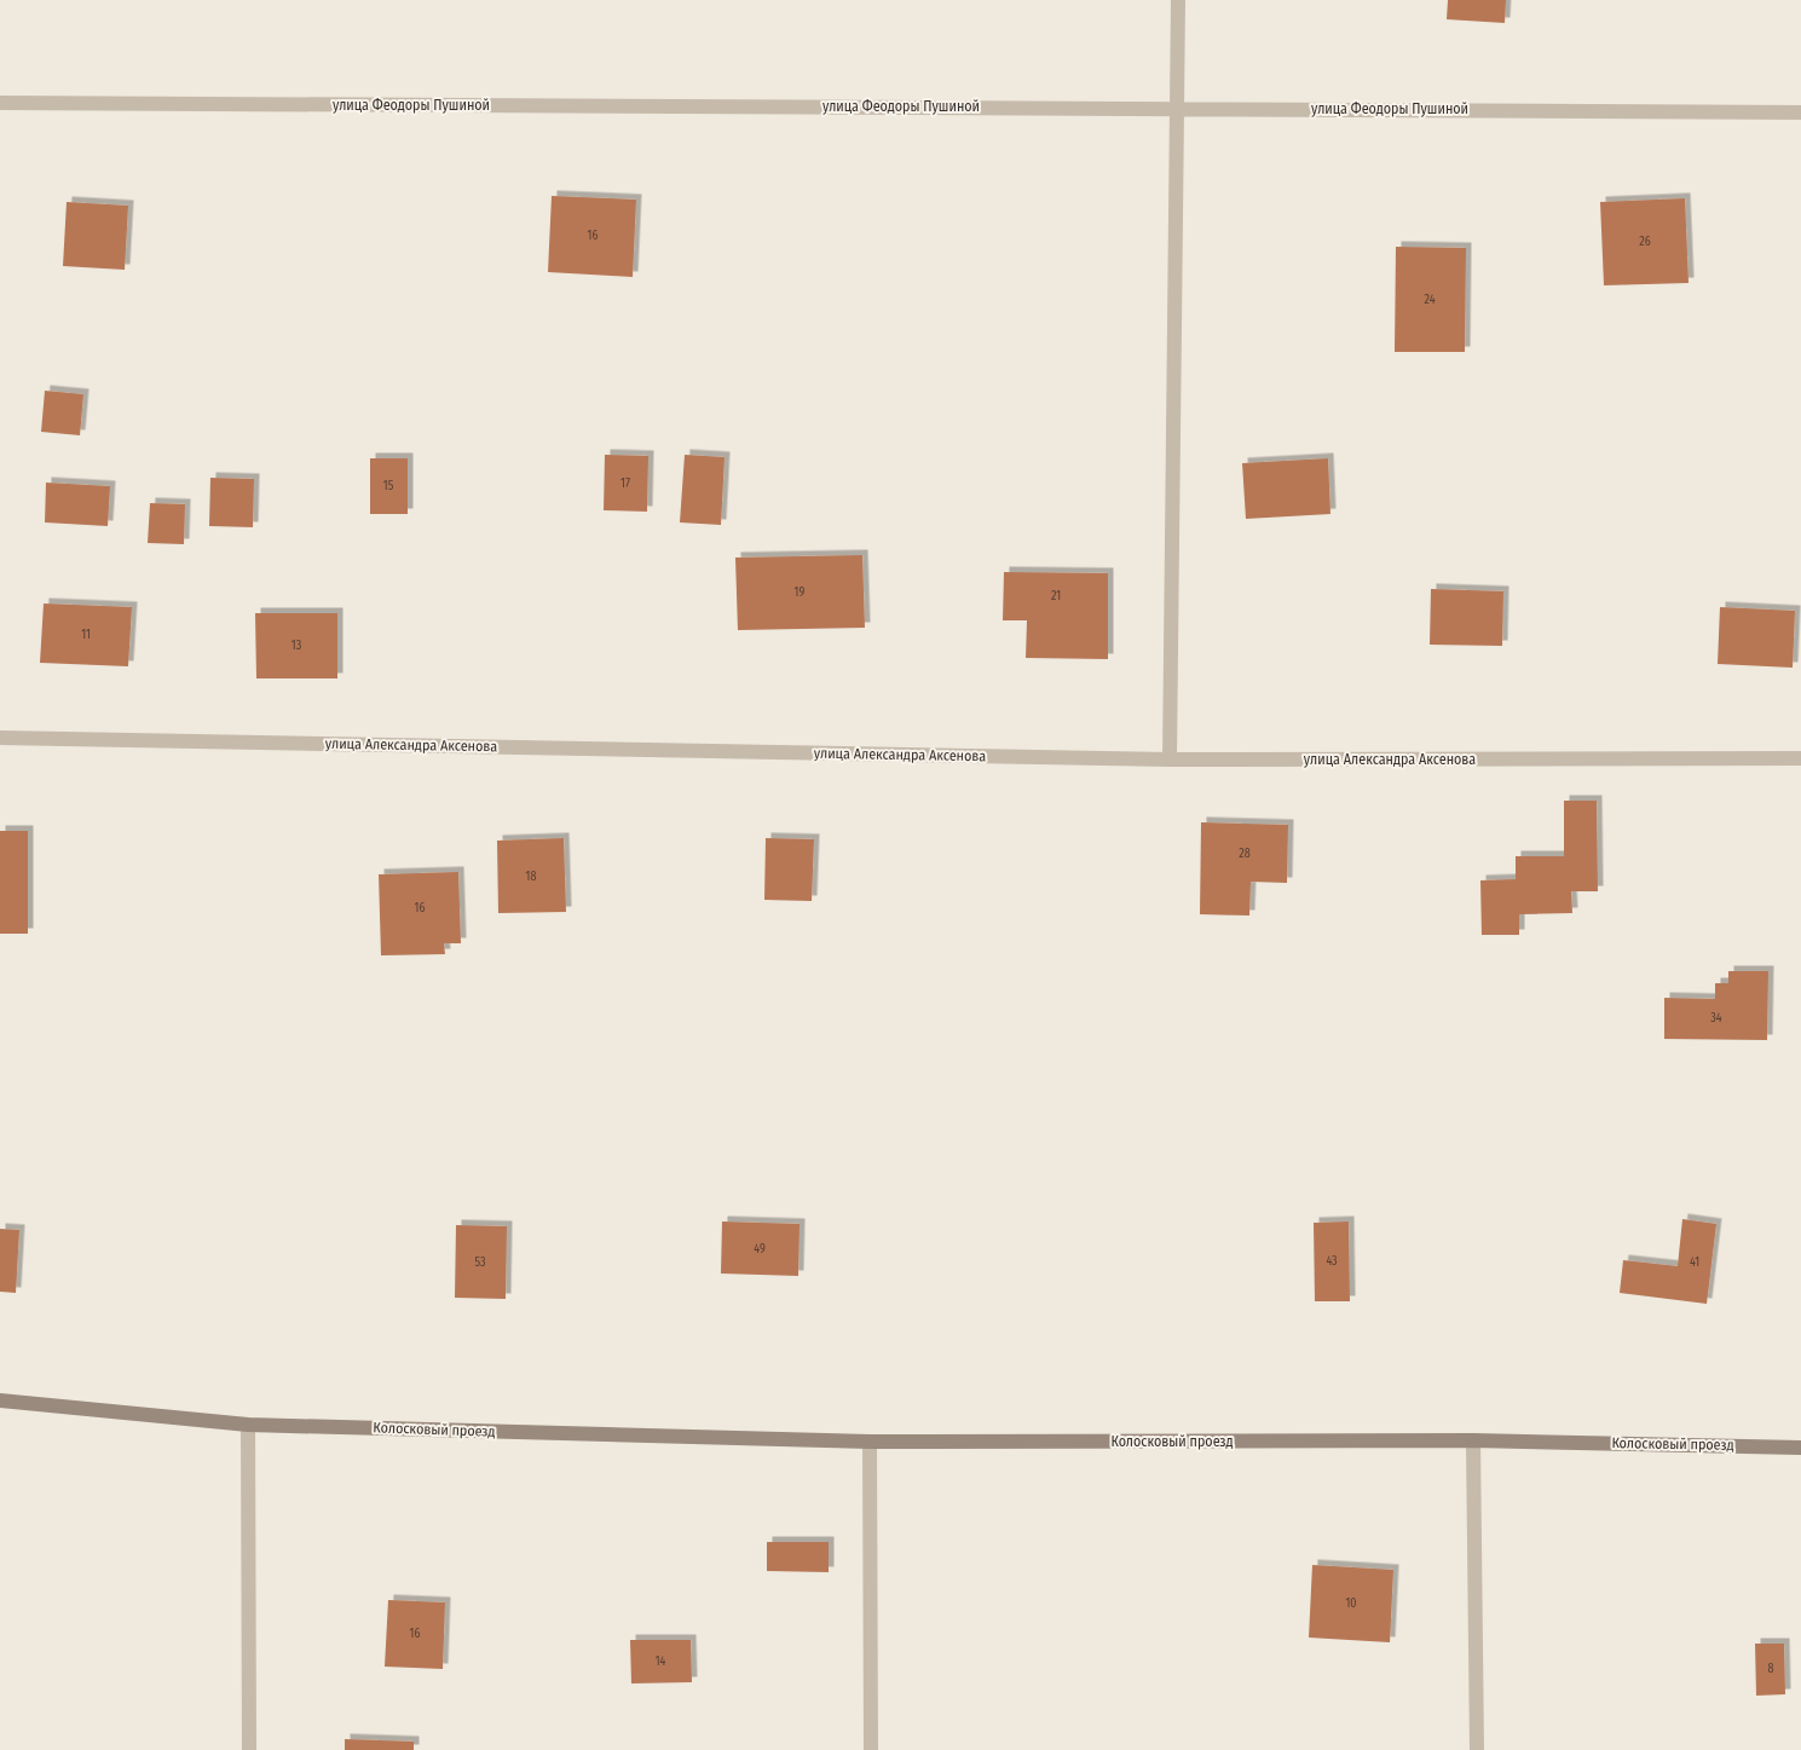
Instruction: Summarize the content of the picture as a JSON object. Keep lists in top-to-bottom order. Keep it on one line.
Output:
{"streets":{"street":["улица Феодоры Пушиной","улица Александра Аксенова","Колосковый проезд"]},"house_numbers":["16","26","24","17","15","19","21","11","13","28","18","16","34","49","43","53","41","10","16","14","8"]}
